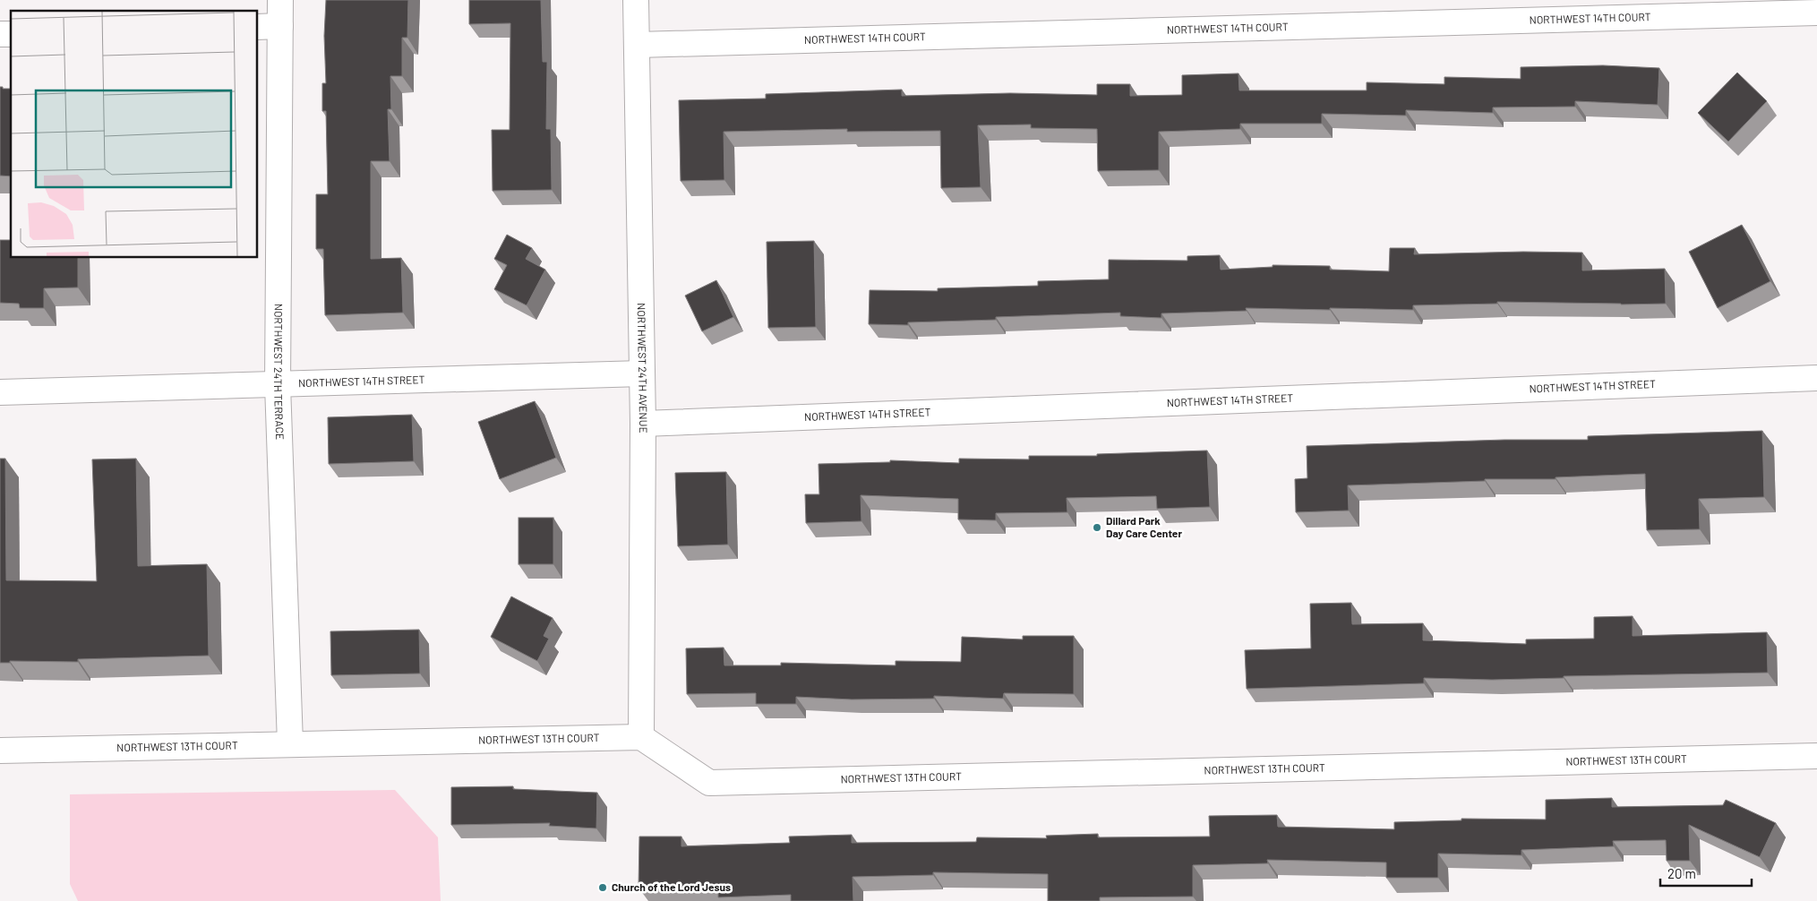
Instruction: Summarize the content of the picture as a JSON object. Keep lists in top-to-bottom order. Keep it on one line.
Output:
{"streets":{"street":["NORTHWEST 14TH COURT","NORTHWEST 24TH AVENUE","NORTHWEST 24TH TERRACE","NORTHWEST 14TH STREET","NORTHWEST 13TH COURT"]},"crossings":[["NORTHWEST 14TH COURT","NORTHWEST 24TH AVENUE"],["NORTHWEST 24TH AVENUE","NORTHWEST 14TH STREET"],["NORTHWEST 24TH AVENUE","NORTHWEST 13TH COURT"],["NORTHWEST 24TH TERRACE","NORTHWEST 14TH STREET"],["NORTHWEST 24TH TERRACE","NORTHWEST 13TH COURT"]],"places":["Dillard Park Day Care Center","Church of the Lord Jesus"],"scale_bar":"20 m"}
